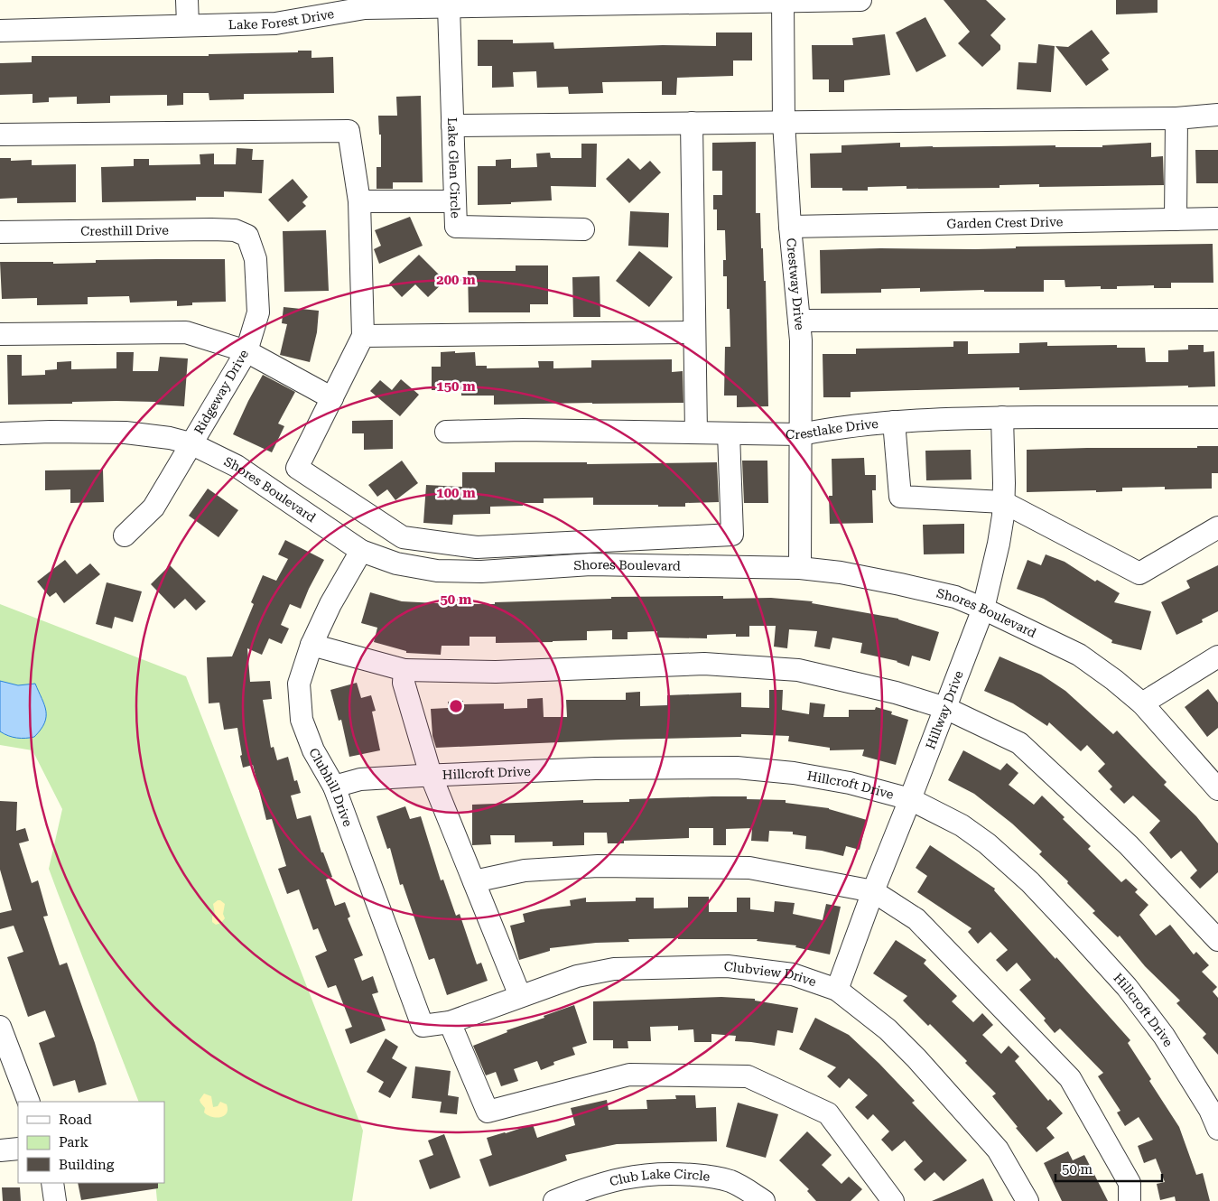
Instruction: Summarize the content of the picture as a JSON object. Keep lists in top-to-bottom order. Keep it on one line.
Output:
{"streets":{"street":["Lake Forest Drive","Lake Glen Circle","Garden Crest Drive","Cresthill Drive","Crestway Drive","Ridgeway Drive","Crestlake Drive","Shores Boulevard","Hillway Drive","Hillcroft Drive","Clubhill Drive","Clubview Drive","Club Lake Circle"]},"crossings":[["Lake Forest Drive","Lake Glen Circle"],["Lake Forest Drive","Crestway Drive"],["Garden Crest Drive","Crestway Drive"],["Cresthill Drive","Ridgeway Drive"],["Crestway Drive","Crestlake Drive"],["Crestway Drive","Shores Boulevard"],["Ridgeway Drive","Shores Boulevard"],["Crestlake Drive","Hillway Drive"],["Shores Boulevard","Hillway Drive"],["Shores Boulevard","Clubhill Drive"],["Hillway Drive","Hillcroft Drive"],["Hillway Drive","Clubview Drive"],["Hillcroft Drive","Clubhill Drive"],["Clubhill Drive","Clubview Drive"]],"legend":["Road","Park","Building"],"scale_bar":"50 m","rings":["200 m","150 m","100 m","50 m"]}
